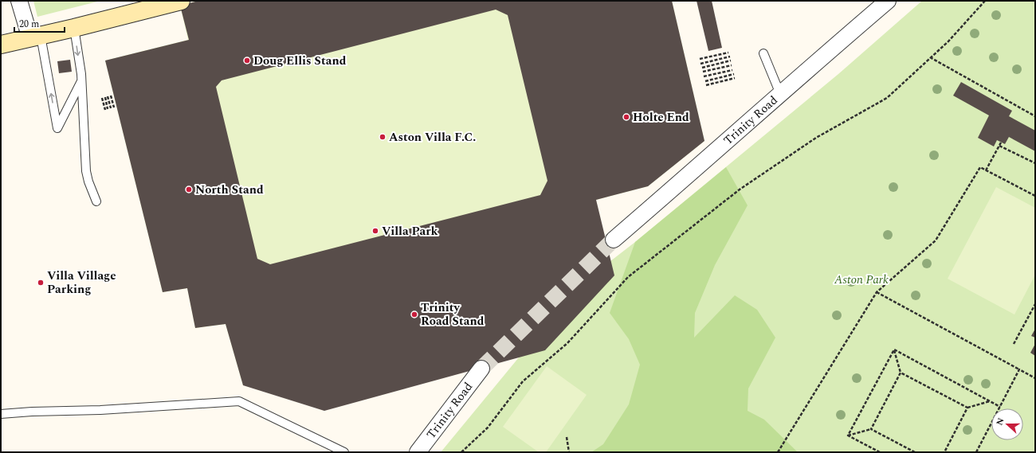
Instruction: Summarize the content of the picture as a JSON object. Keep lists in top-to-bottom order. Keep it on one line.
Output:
{"streets":{"street":["Trinity Road"]},"parks":["Aston Park"],"places":["Doug Ellis Stand","Holte End","Aston Villa F.C.","North Stand","Villa Park","Villa Village Parking","Trinity Road Stand"],"scale_bar":"20 m","north":"left"}
